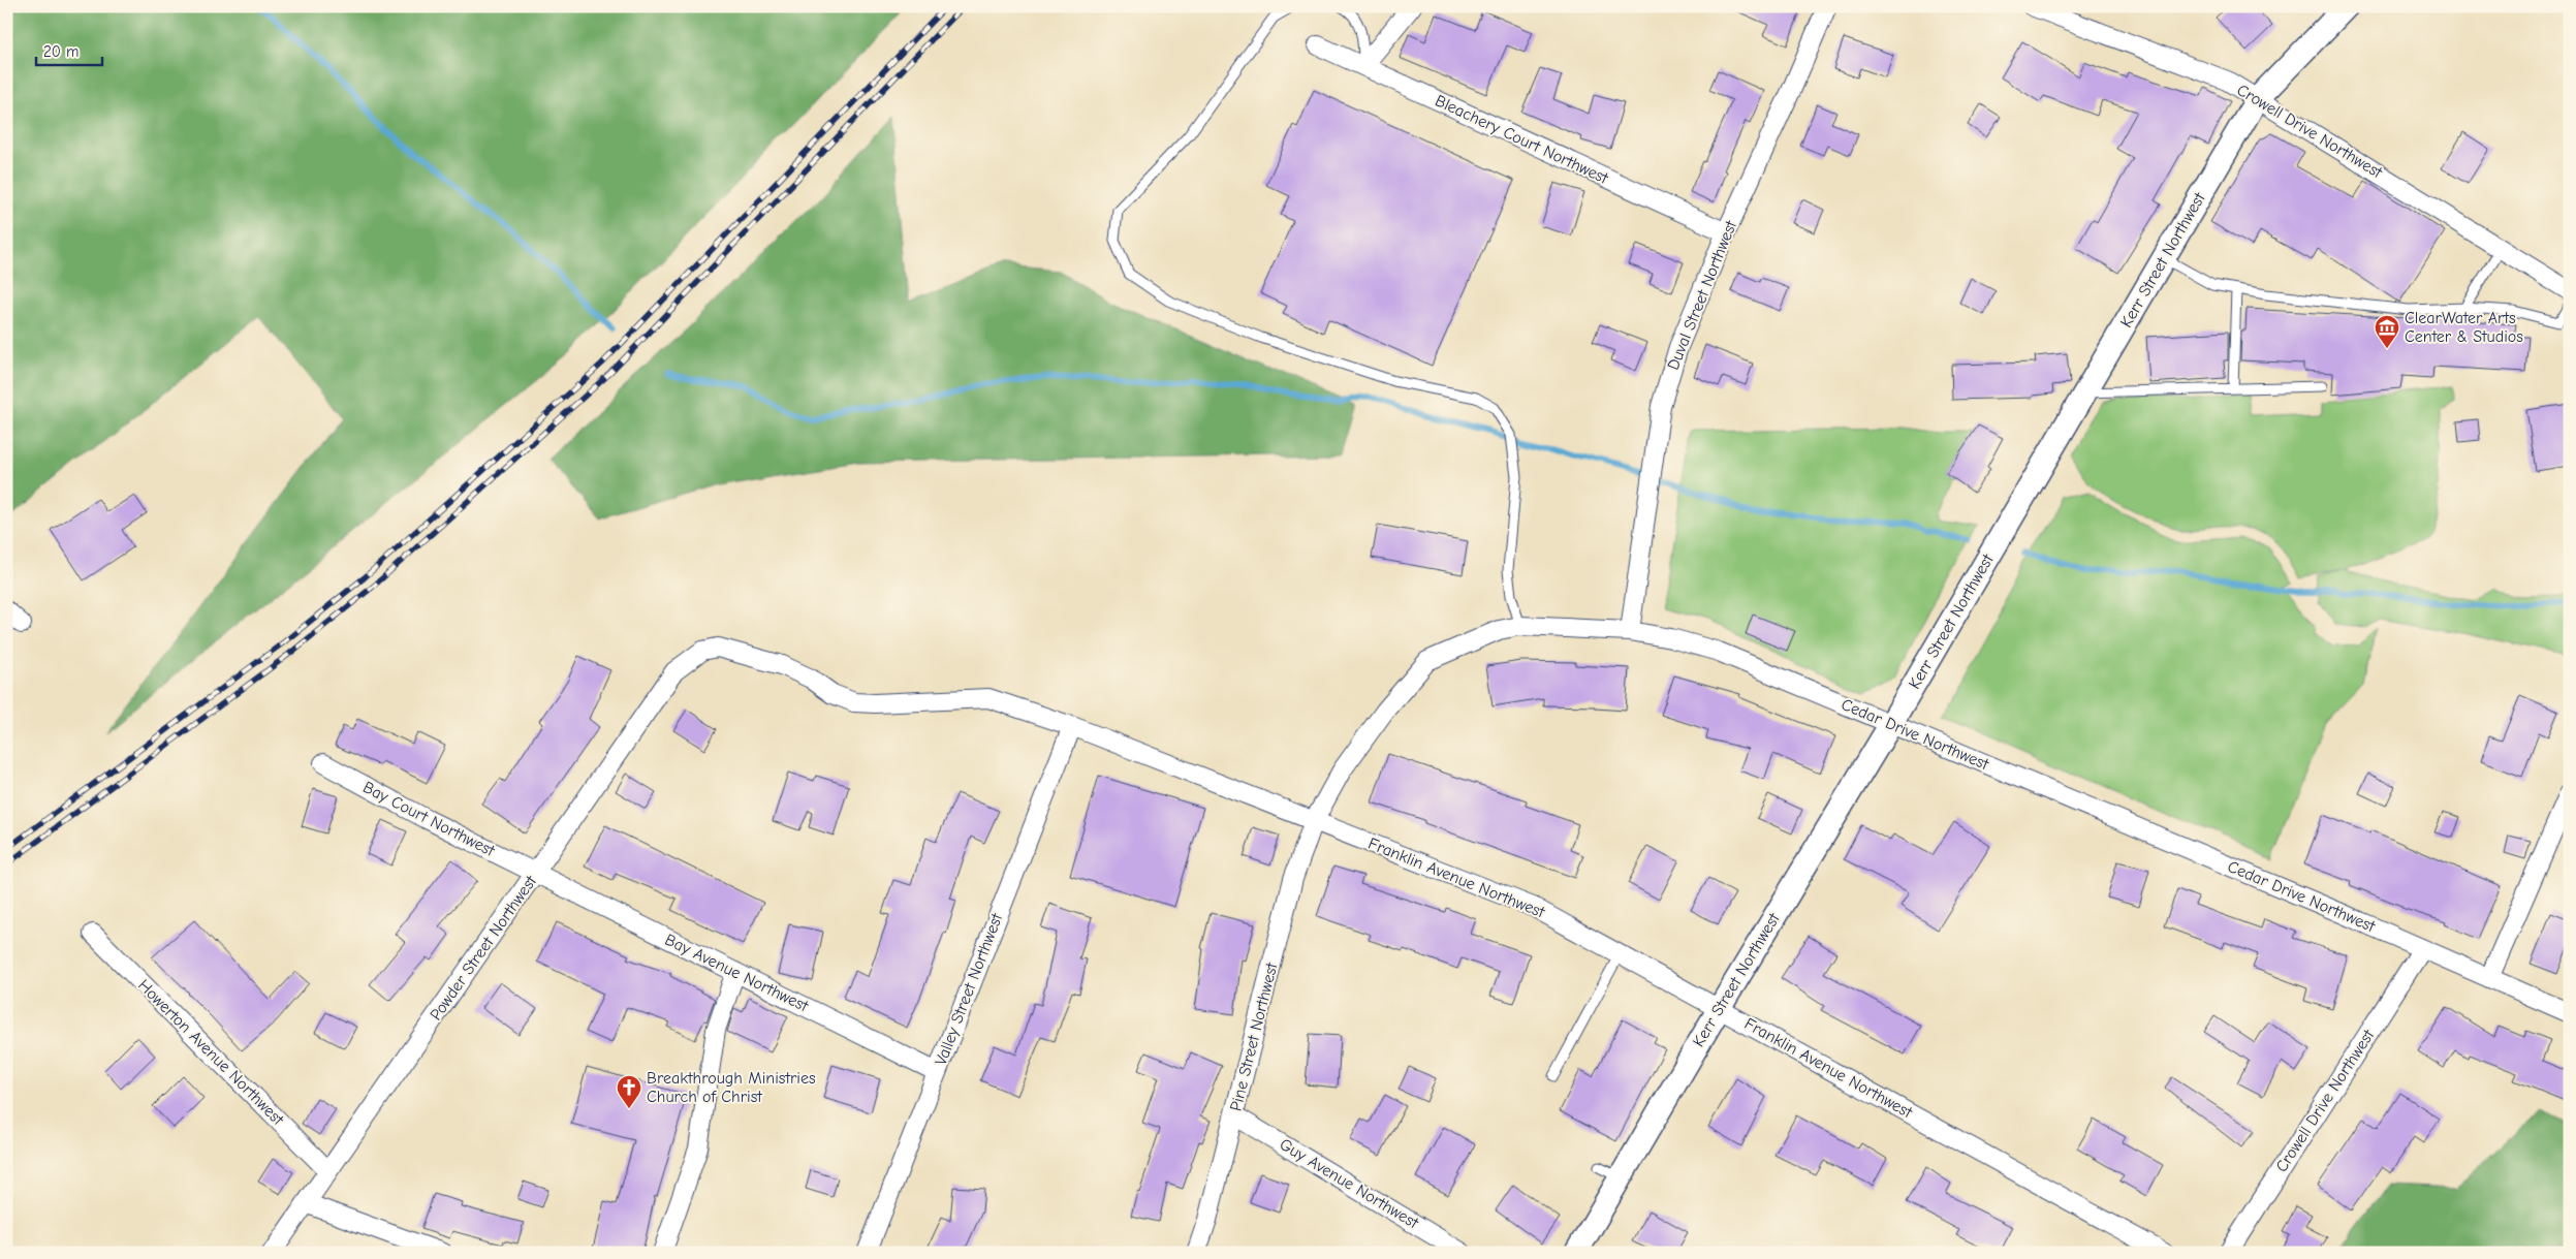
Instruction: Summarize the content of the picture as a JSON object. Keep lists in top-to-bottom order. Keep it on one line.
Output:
{"streets":{"street":["Crowell Drive Northwest","Bleachery Court Northwest","Kerr Street Northwest","Duval Street Northwest","Cedar Drive Northwest","Bay Court Northwest","Franklin Avenue Northwest","Powder Street Northwest","Bay Avenue Northwest","Valley Street Northwest","Pine Street Northwest","Howerton Avenue Northwest","Guy Avenue Northwest"]},"crossings":[["Crowell Drive Northwest","Kerr Street Northwest"],["Crowell Drive Northwest","Cedar Drive Northwest"],["Bleachery Court Northwest","Duval Street Northwest"],["Kerr Street Northwest","Cedar Drive Northwest"],["Kerr Street Northwest","Franklin Avenue Northwest"],["Duval Street Northwest","Cedar Drive Northwest"],["Cedar Drive Northwest","Franklin Avenue Northwest"],["Cedar Drive Northwest","Pine Street Northwest"],["Bay Court Northwest","Powder Street Northwest"],["Bay Court Northwest","Bay Avenue Northwest"],["Franklin Avenue Northwest","Powder Street Northwest"],["Franklin Avenue Northwest","Valley Street Northwest"],["Franklin Avenue Northwest","Pine Street Northwest"],["Powder Street Northwest","Bay Avenue Northwest"],["Powder Street Northwest","Howerton Avenue Northwest"],["Bay Avenue Northwest","Valley Street Northwest"],["Pine Street Northwest","Guy Avenue Northwest"]],"places":{"museum":["ClearWater Arts Center & Studios"],"church":["Breakthrough Ministries Church of Christ"]},"scale_bar":"20 m"}
